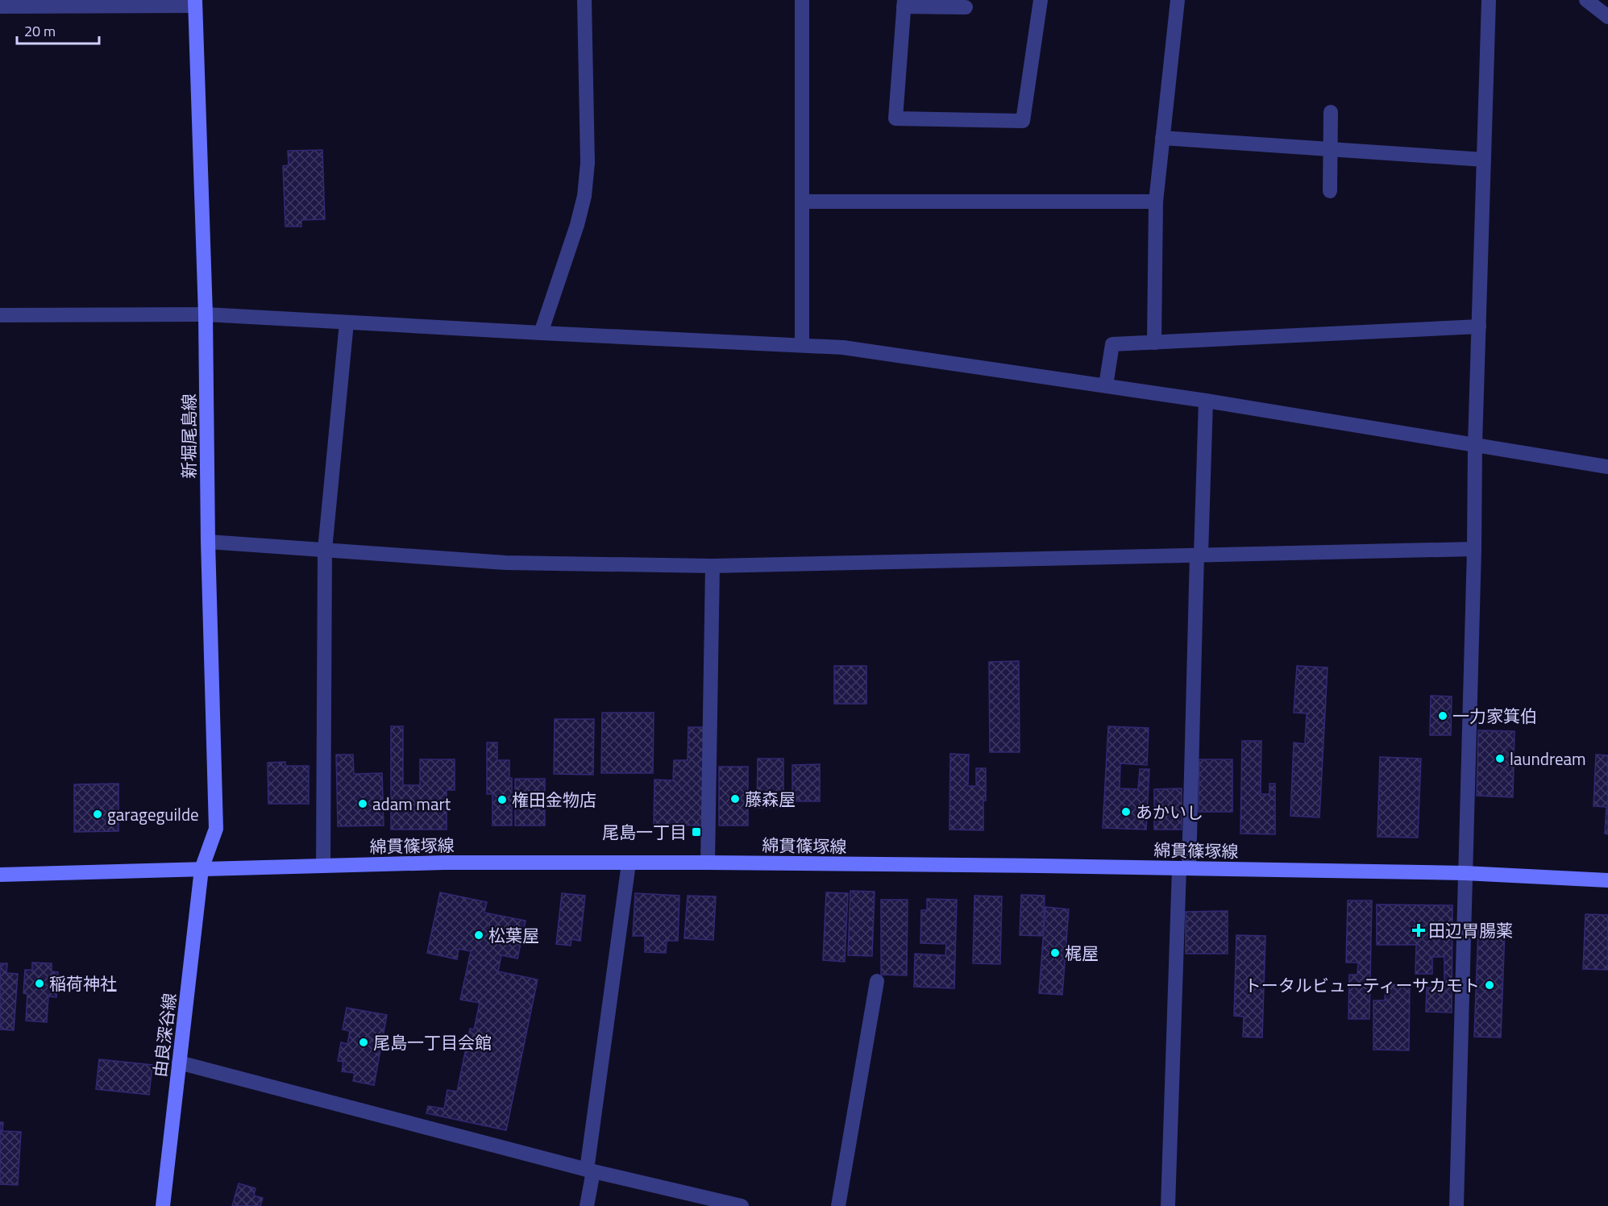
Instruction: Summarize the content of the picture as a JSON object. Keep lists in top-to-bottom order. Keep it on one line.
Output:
{"streets":{"main road":["新堀尾島線","綿貫篠塚線","由良深谷線"]},"crossings":[["新堀尾島線","綿貫篠塚線"],["新堀尾島線","由良深谷線"],["綿貫篠塚線","由良深谷線"]],"places":{"other":["一力家箕伯","laundream","藤森屋","権田金物店","adam mart","あかいし","garageguilde","松葉屋","梶屋","稲荷神社","トータルビューティーサカモト","尾島一丁目会館"],"transit":["尾島一丁目"],"health":["田辺胃腸薬"]},"scale_bar":"20 m"}
